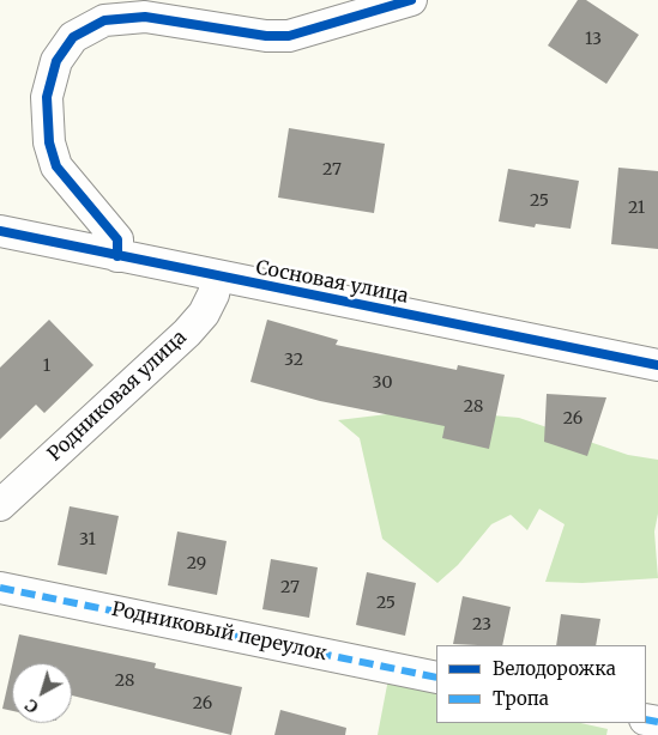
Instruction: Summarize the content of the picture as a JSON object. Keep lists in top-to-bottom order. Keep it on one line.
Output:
{"streets":{"street":["Сосновая улица","Родниковая улица","Родниковый переулок"]},"crossings":[["Сосновая улица","Родниковая улица"]],"house_numbers":["13","27","25","21","32","1","30","28","26","31","29","27","25","23","28","26"],"legend":["Велодорожка","Тропа"],"north":"bottom left"}
